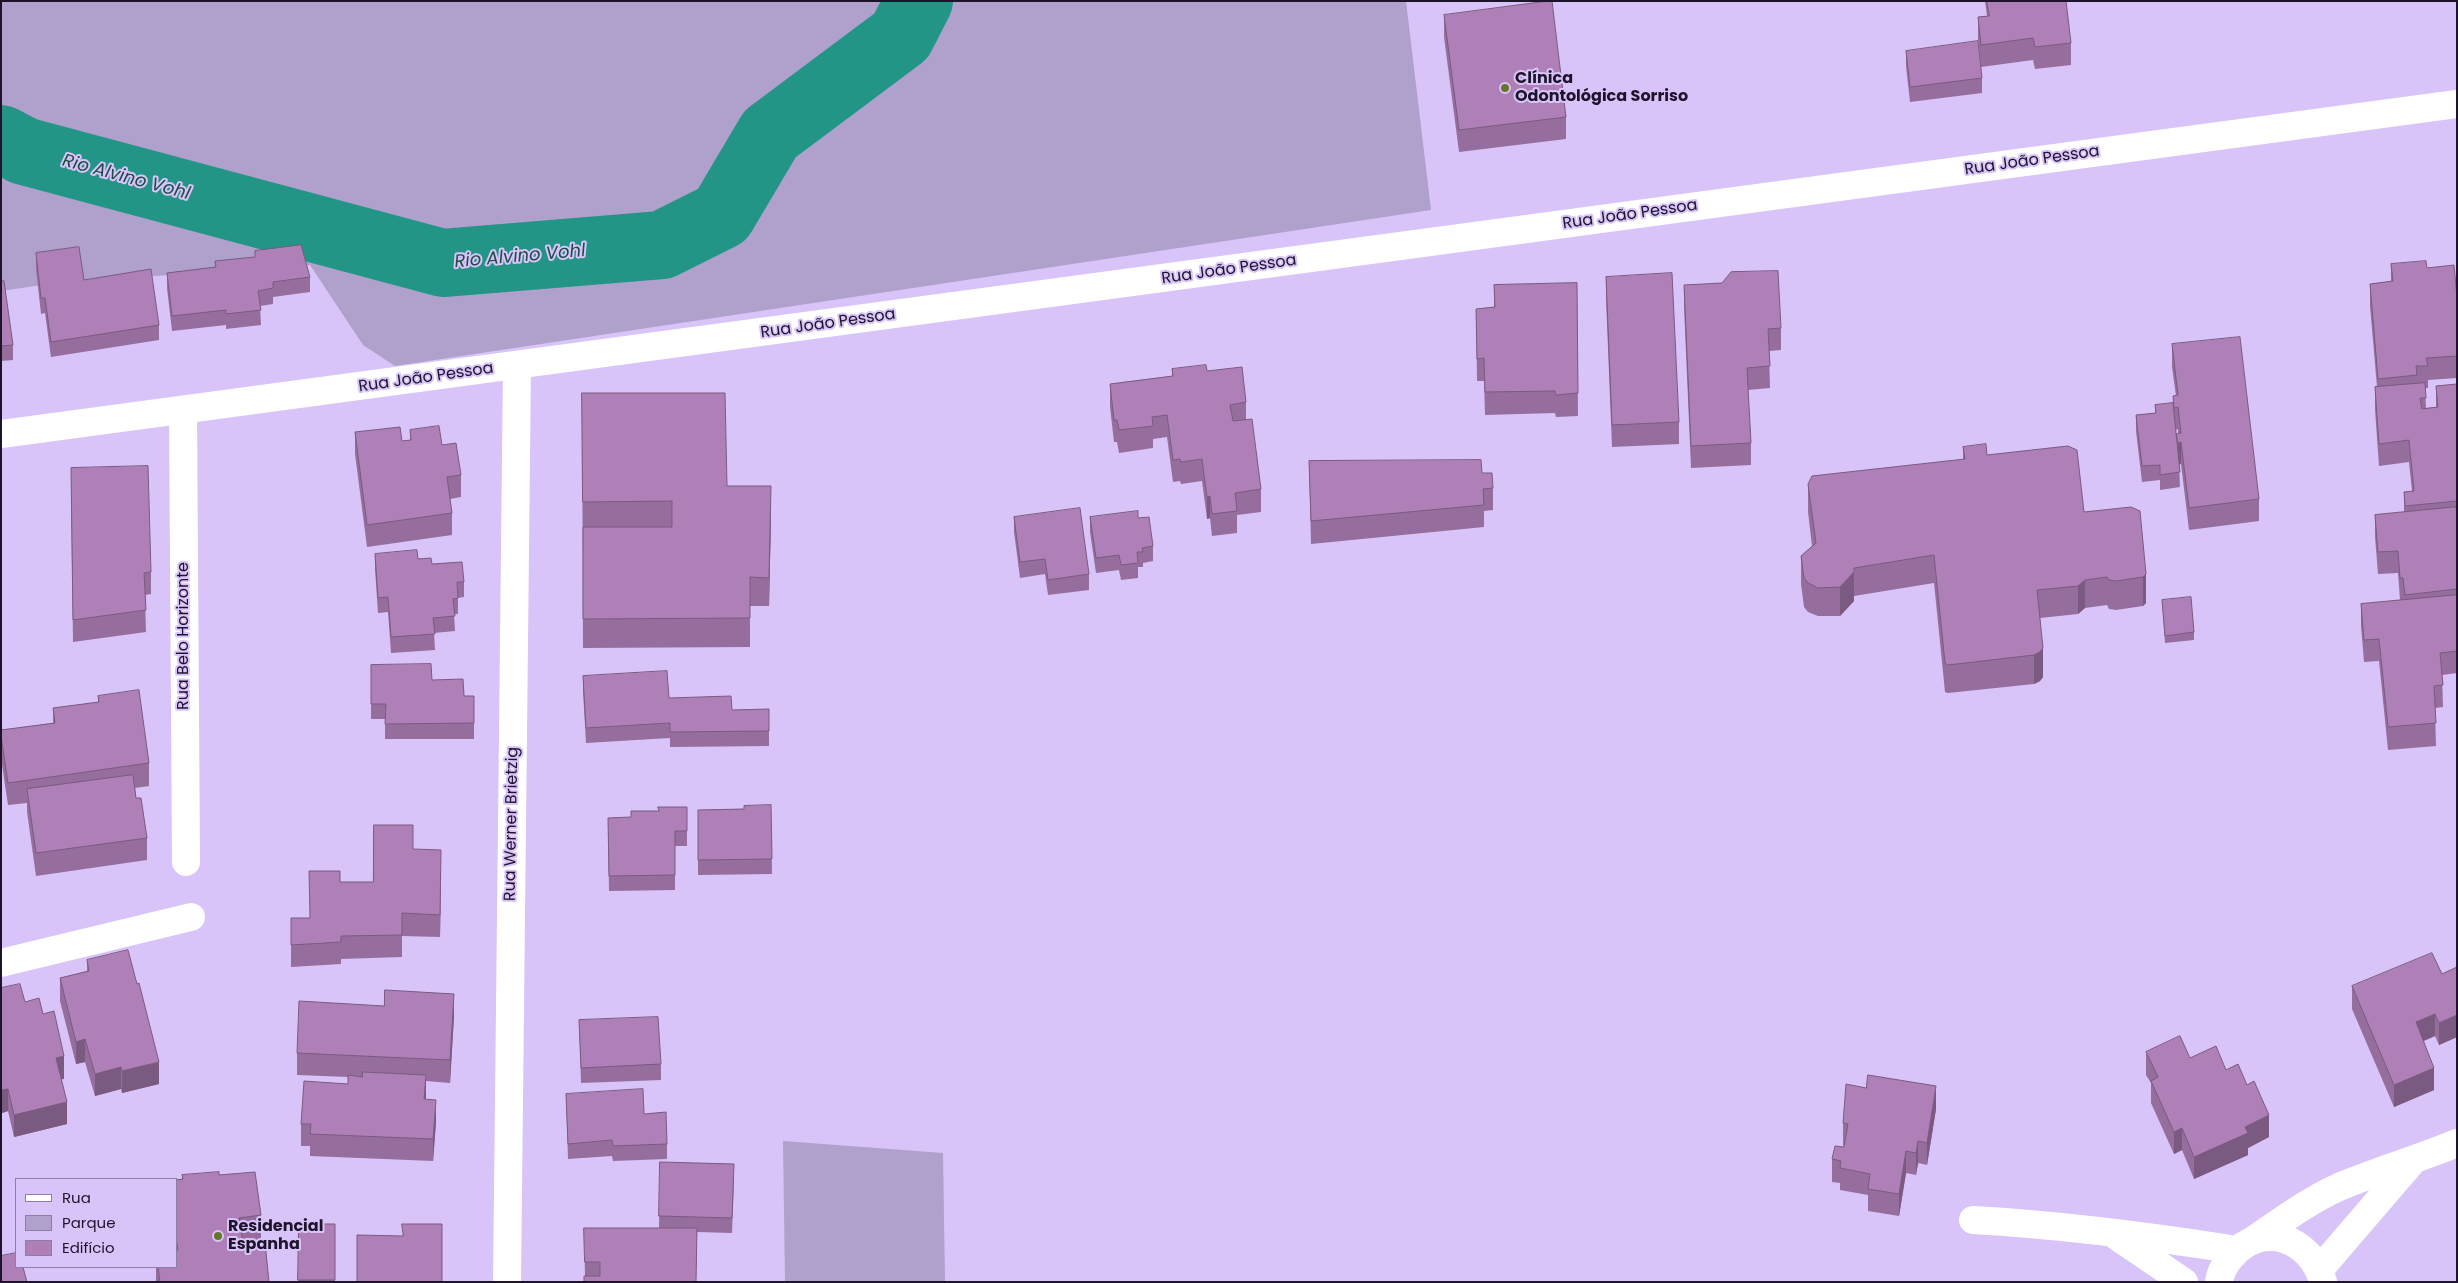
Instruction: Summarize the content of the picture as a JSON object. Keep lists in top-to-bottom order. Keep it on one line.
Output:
{"streets":{"street":["Rua João Pessoa","Rua Belo Horizonte","Rua Werner Brietzig"]},"crossings":[["Rua João Pessoa","Rua Belo Horizonte"],["Rua João Pessoa","Rua Werner Brietzig"]],"water":["Rio Alvino Vohl"],"places":["Clínica Odontológica Sorriso","Residencial Espanha"],"legend":["Rua","Parque","Edifício"]}
